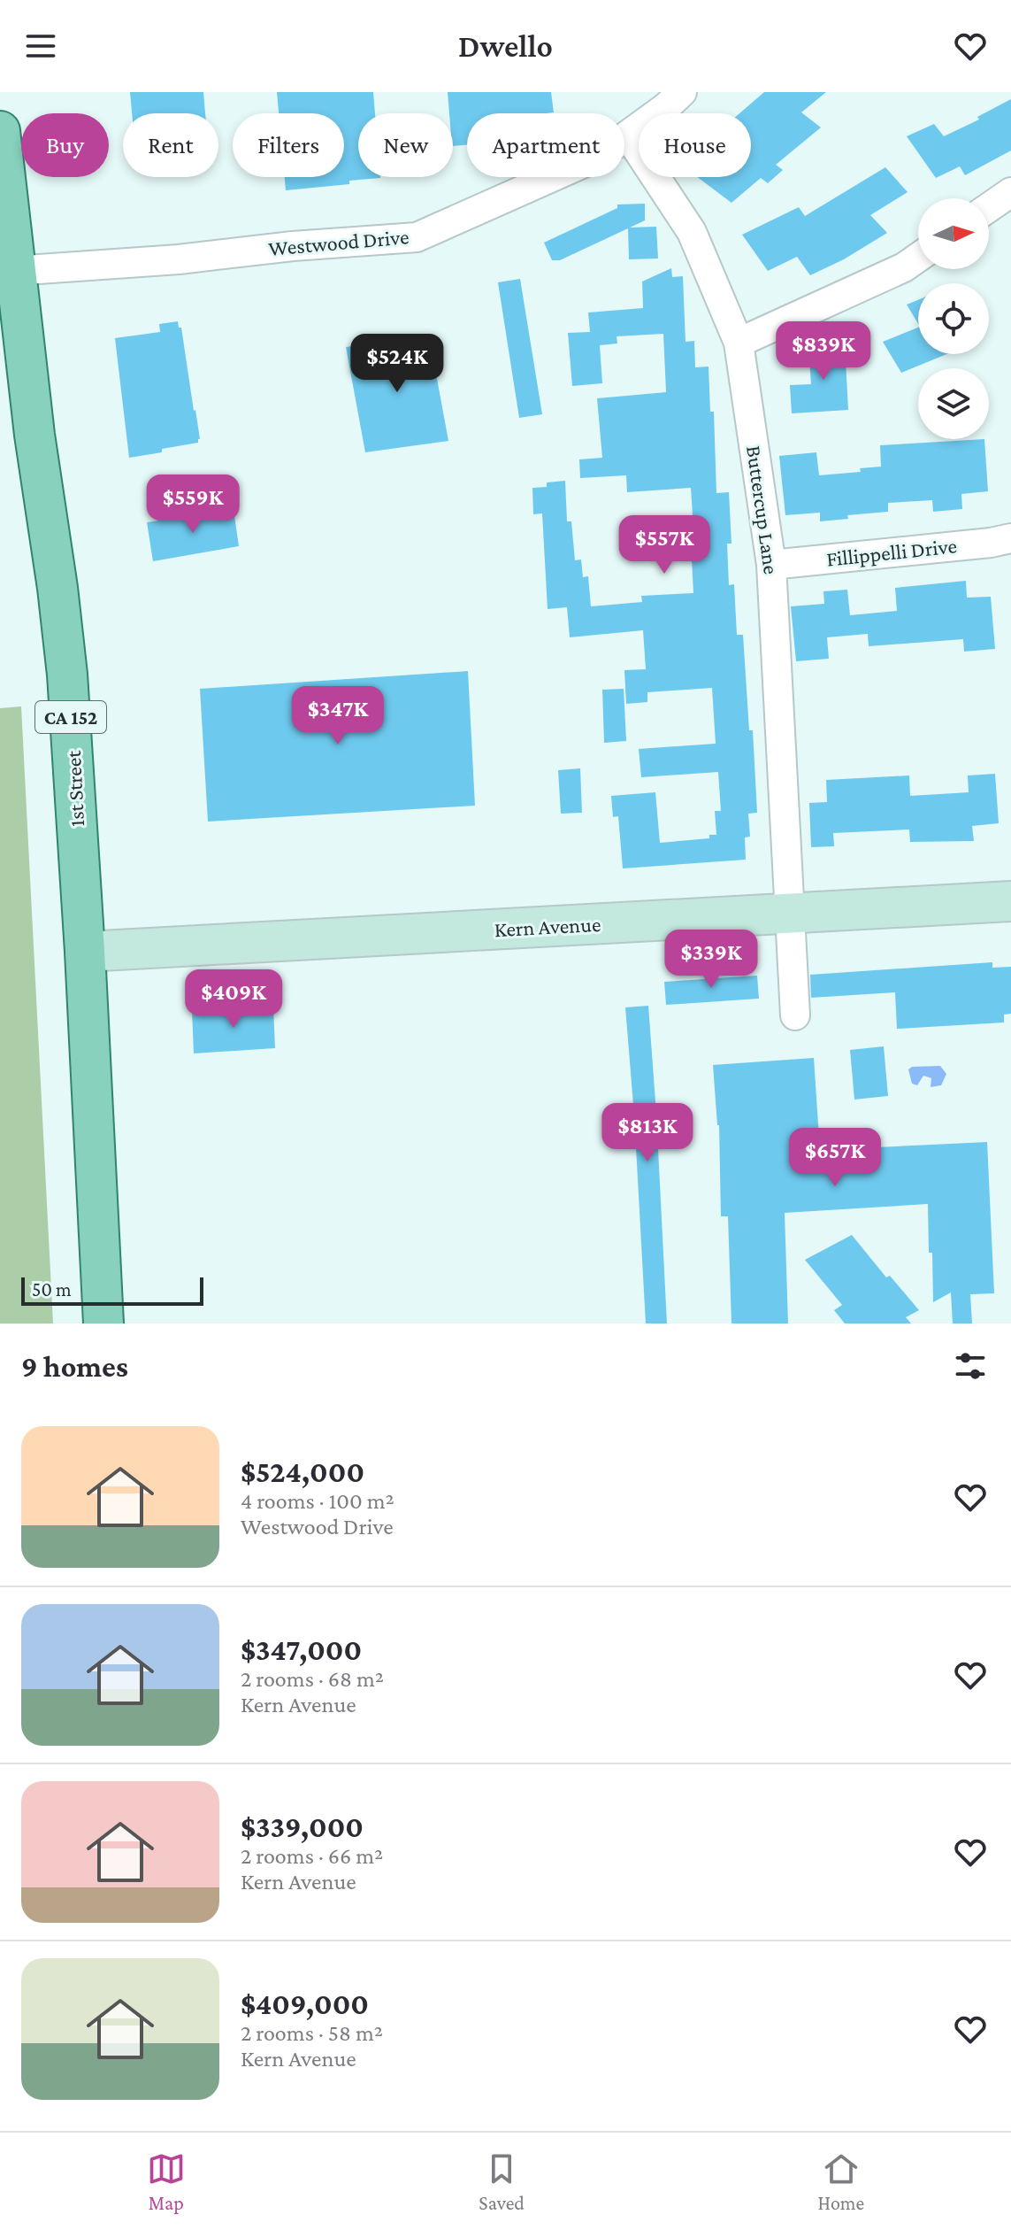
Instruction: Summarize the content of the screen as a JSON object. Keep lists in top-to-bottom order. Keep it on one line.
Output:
{"streets":{"main road":["CA 152","1st Street"],"street":["Westwood Drive","Buttercup Lane","Fillippelli Drive","Kern Avenue"]},"crossings":[["Westwood Drive","Buttercup Lane"],["Westwood Drive","1st Street"],["Buttercup Lane","Fillippelli Drive"],["Buttercup Lane","Kern Avenue"],["1st Street","Kern Avenue"]],"scale_bar":"50 m","north":"right","page":{"header":"Dwello","chip":["Buy","Rent","Filters","New","Apartment","House"],"price":["$839K","$524K","$559K","$557K","$347K","$339K","$409K","$813K","$657K"],"scale":"50 m","heading":"9 homes","list":[{"name":"$524,000","note":"4 rooms · 100 m² · Westwood Drive"},{"name":"$347,000","note":"2 rooms · 68 m² · Kern Avenue"},{"name":"$339,000","note":"2 rooms · 66 m² · Kern Avenue"},{"name":"$409,000","note":"2 rooms · 58 m² · Kern Avenue"}],"tabs":["Map","Saved","Home"]}}
